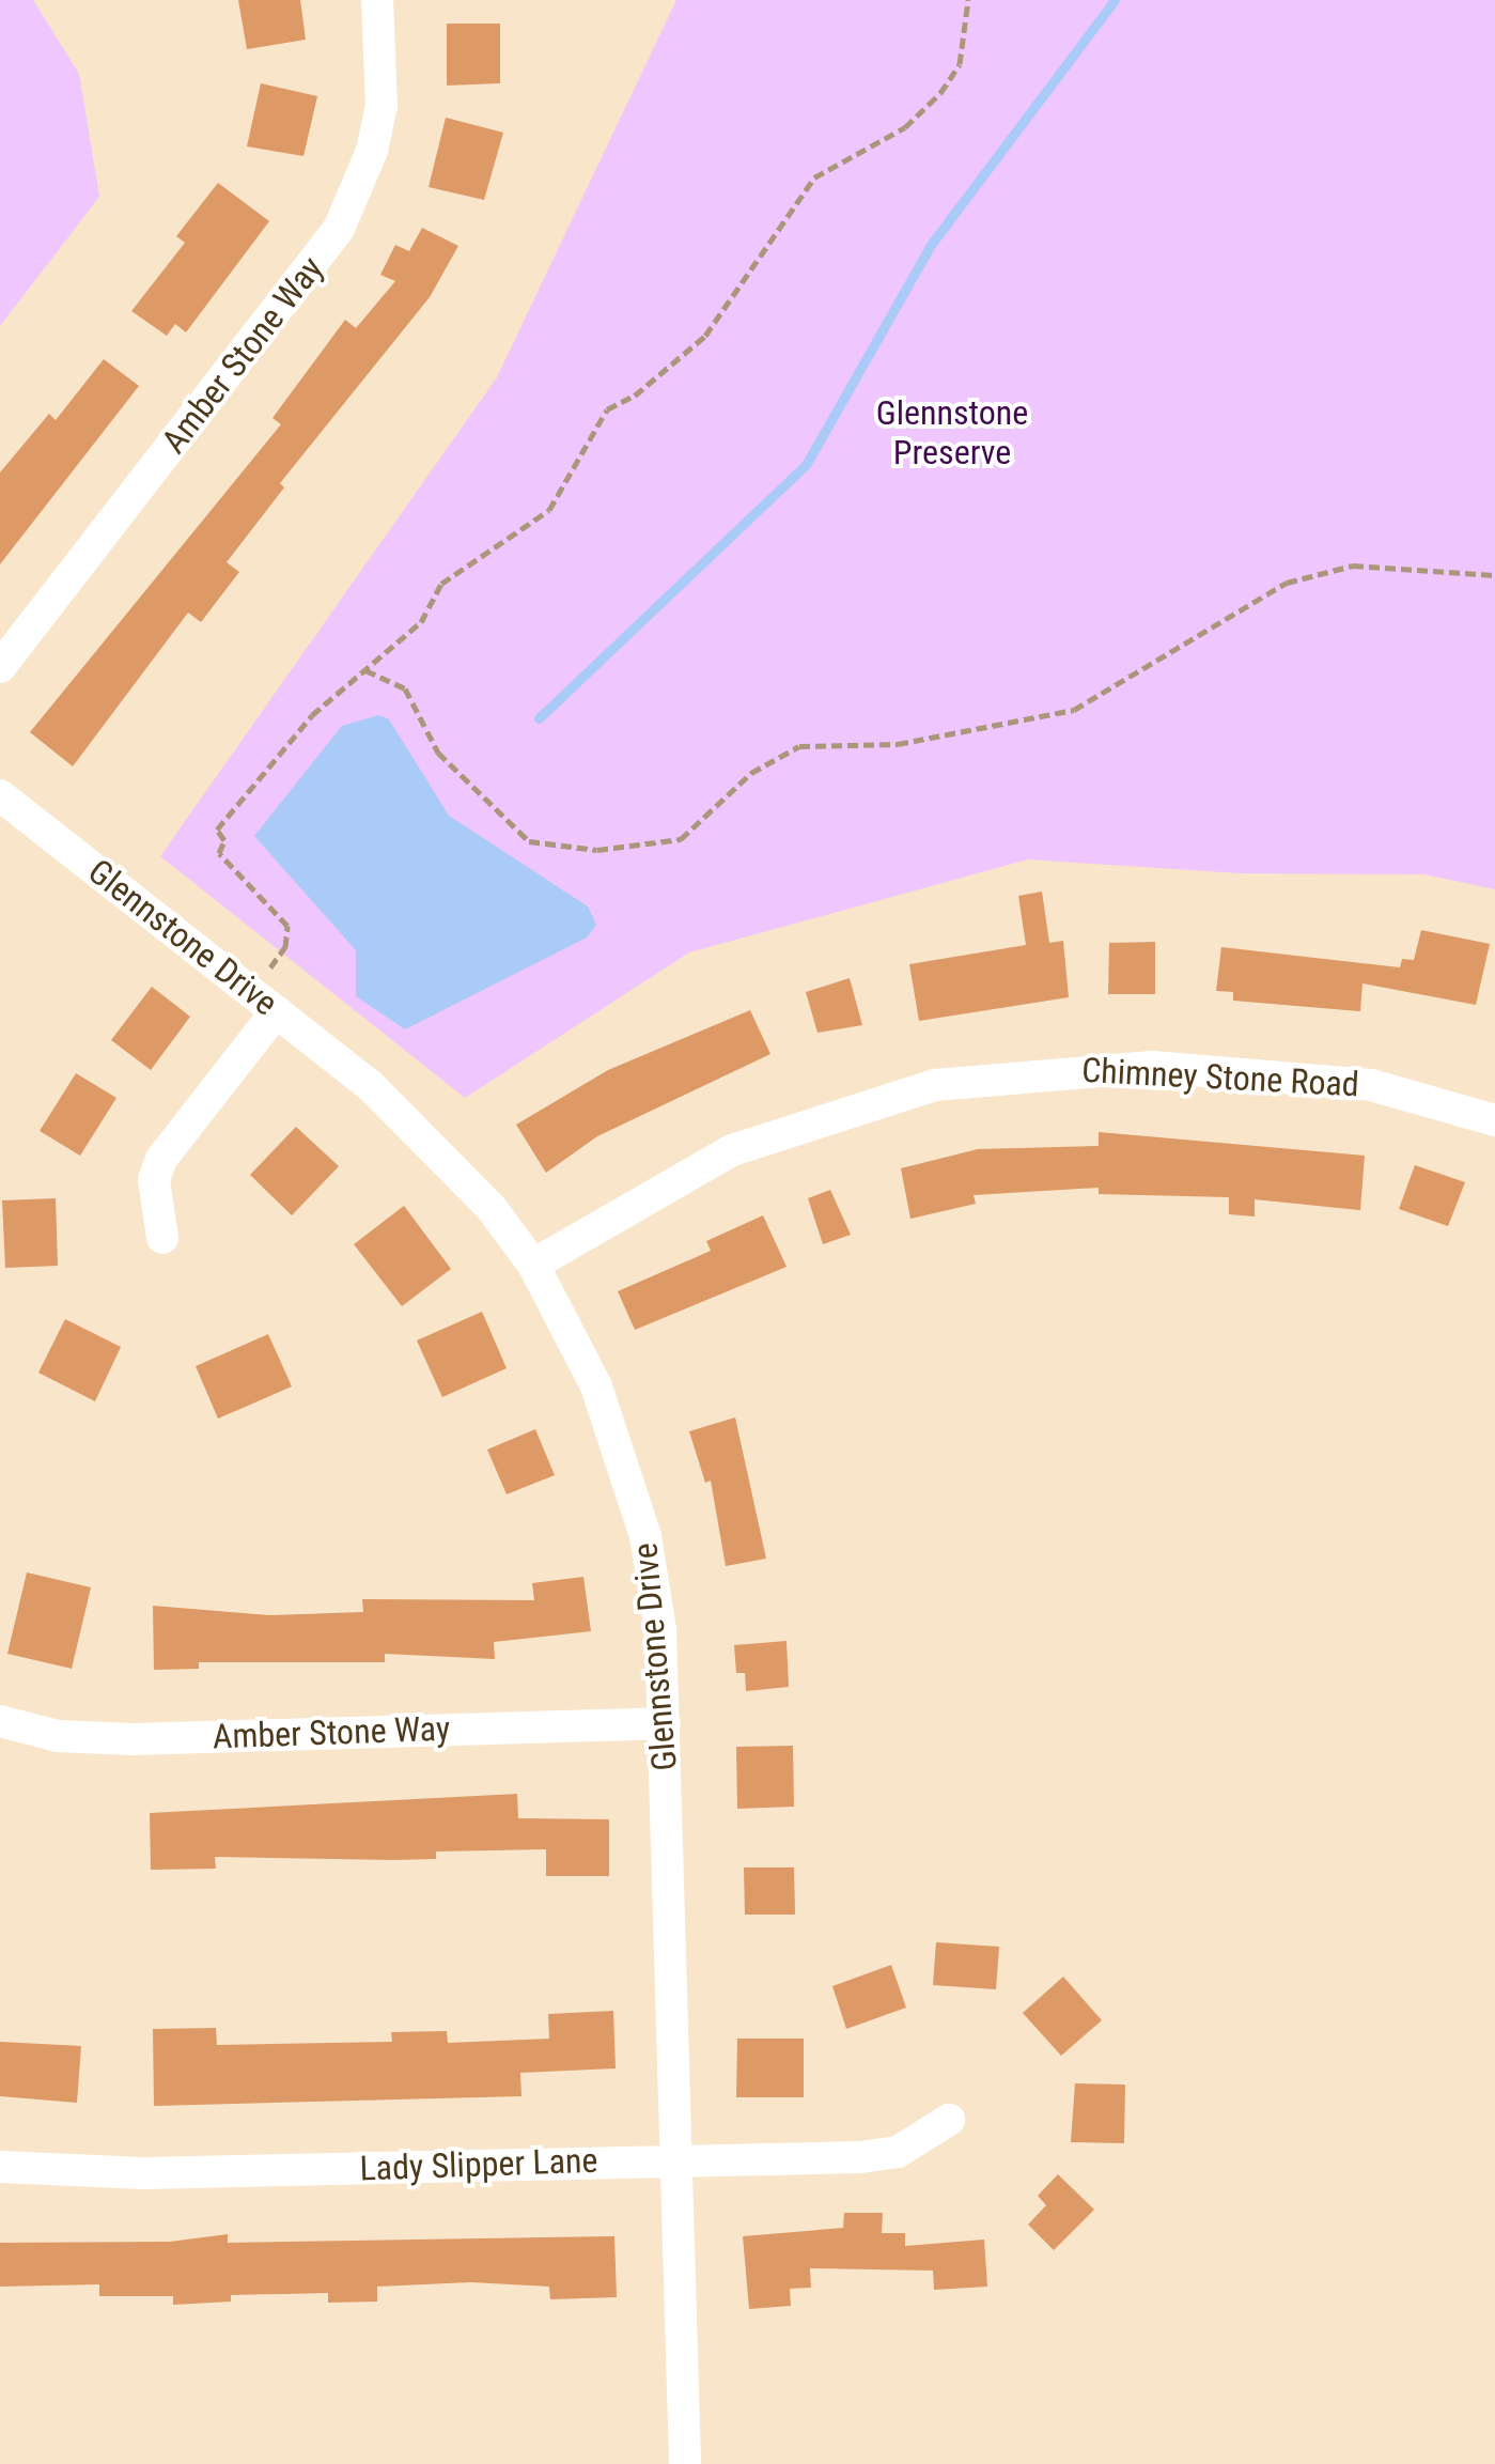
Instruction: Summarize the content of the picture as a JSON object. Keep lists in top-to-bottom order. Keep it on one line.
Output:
{"streets":{"street":["Amber Stone Way","Glennstone Drive","Chimney Stone Road","Lady Slipper Lane"]},"crossings":[["Amber Stone Way","Glennstone Drive"],["Glennstone Drive","Chimney Stone Road"],["Glennstone Drive","Lady Slipper Lane"]],"parks":["Glennstone Preserve"]}
